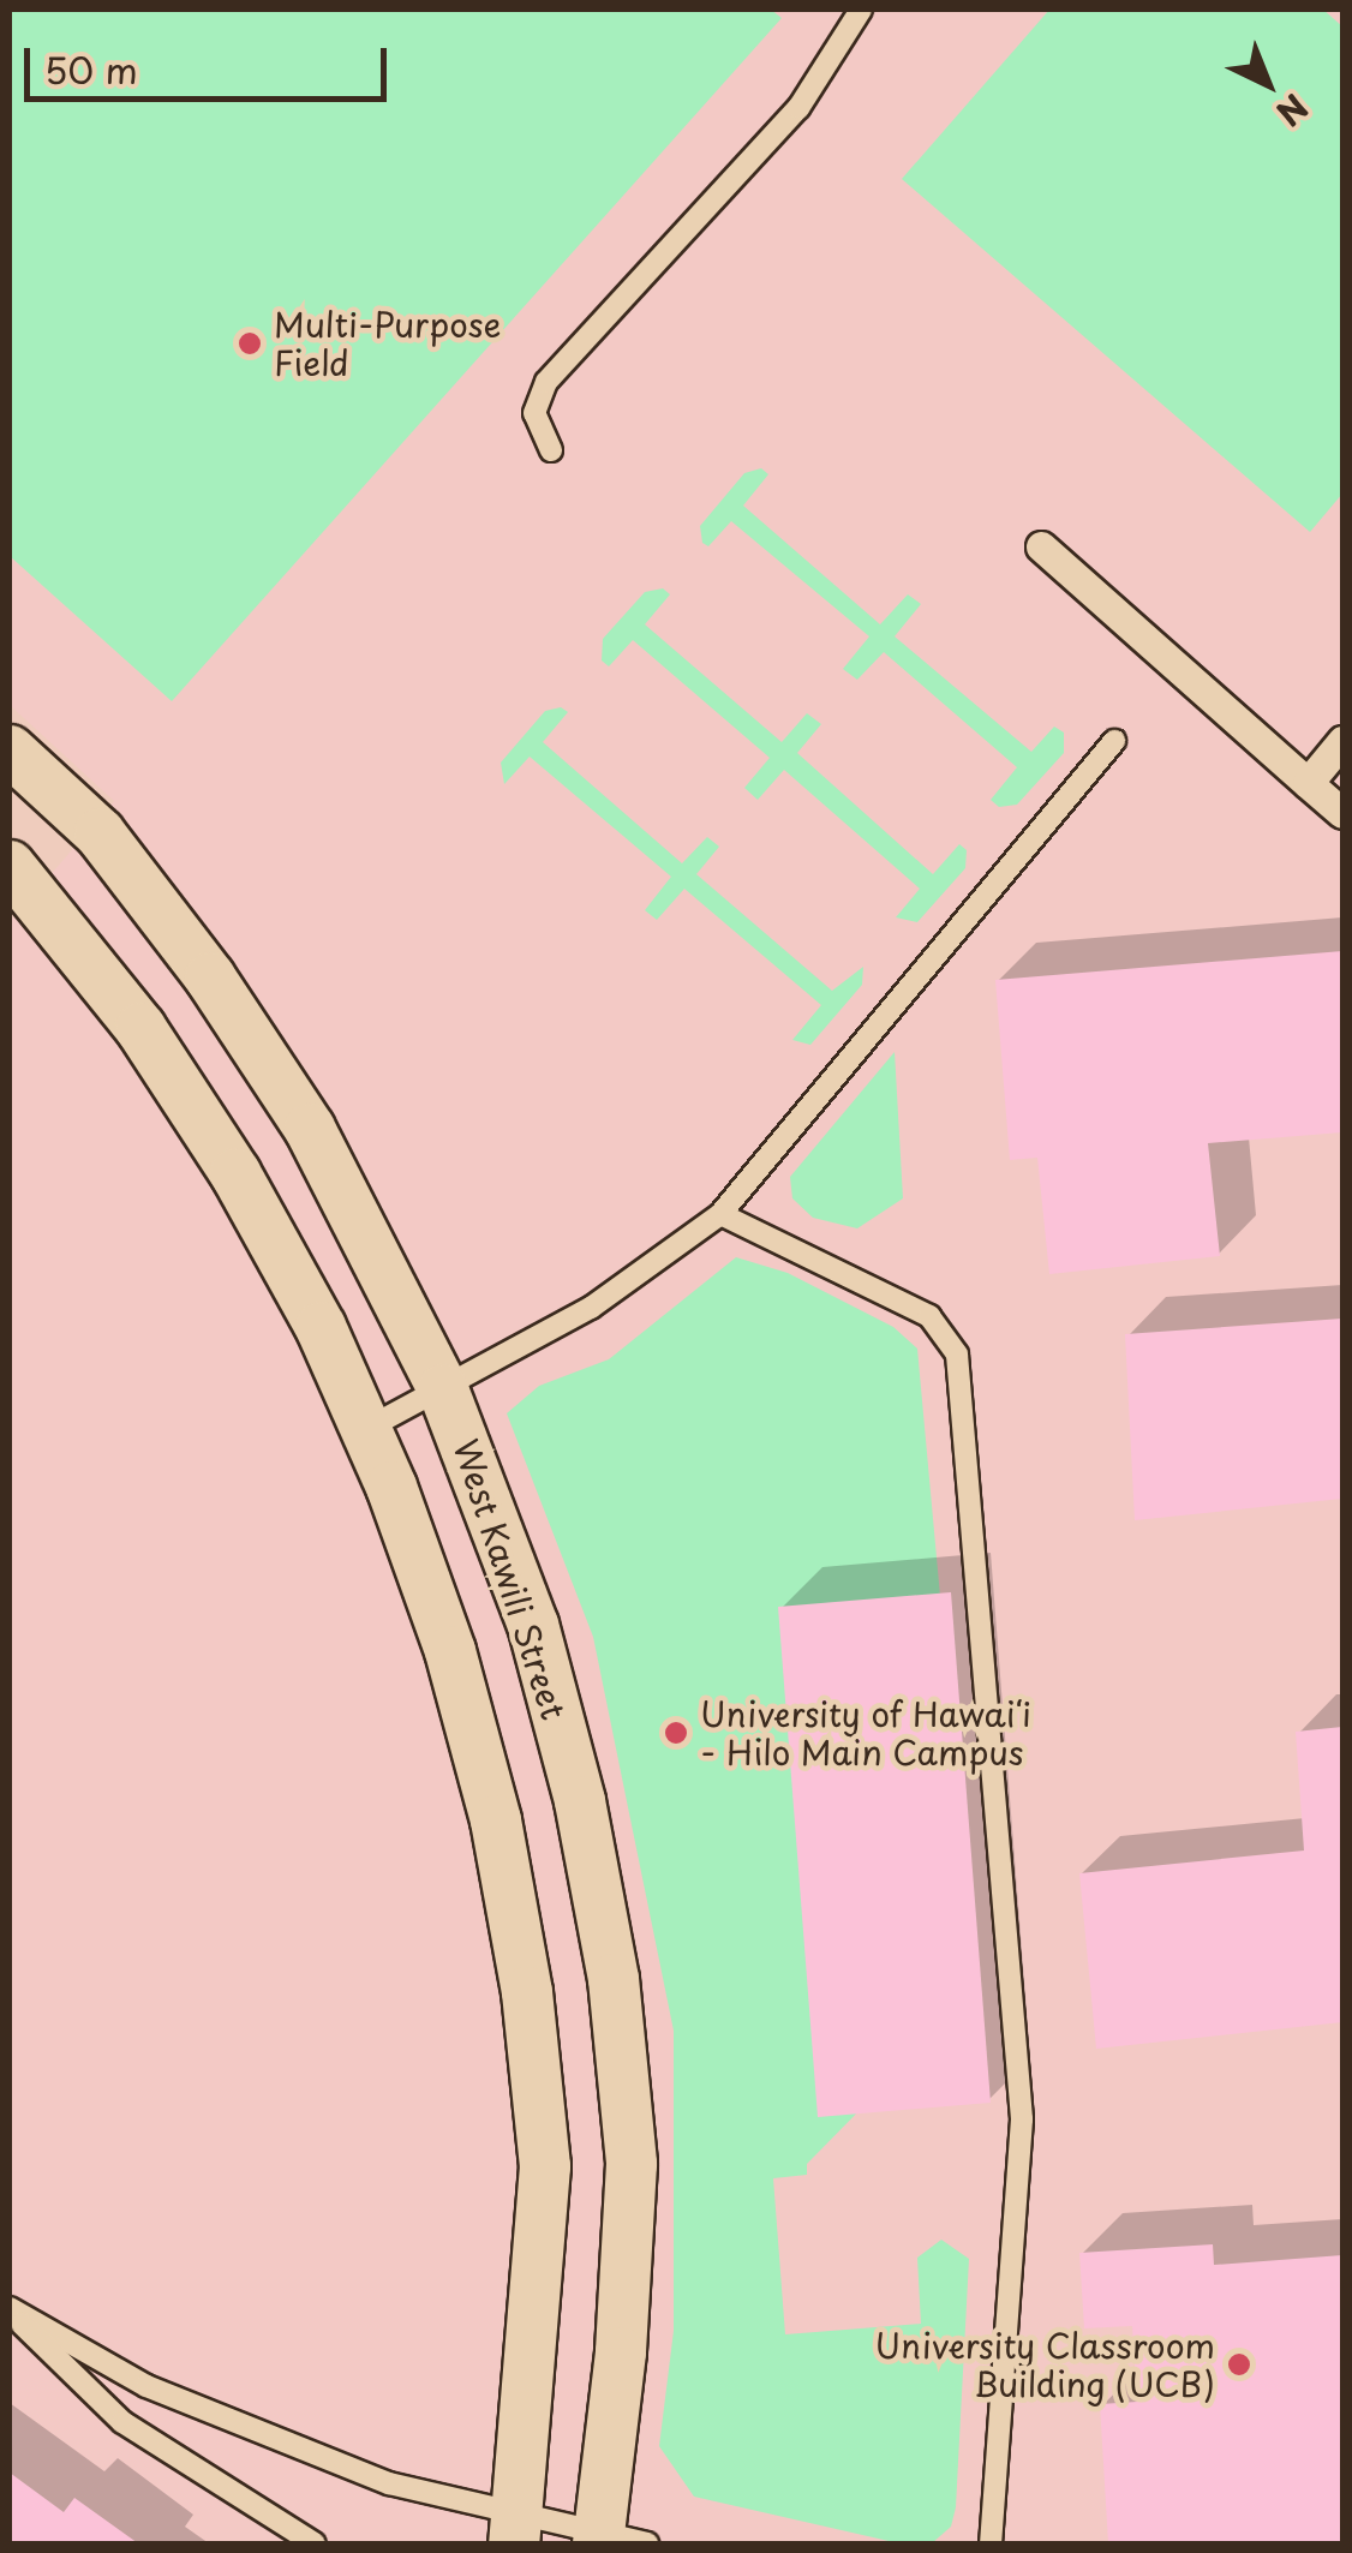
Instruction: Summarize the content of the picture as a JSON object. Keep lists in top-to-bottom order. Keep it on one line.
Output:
{"streets":{"street":["West Kawili Street"]},"places":["Multi-Purpose Field","University of Hawaiʻi - Hilo Main Campus","University Classroom Building (UCB)"],"scale_bar":"50 m","north":"bottom right"}
